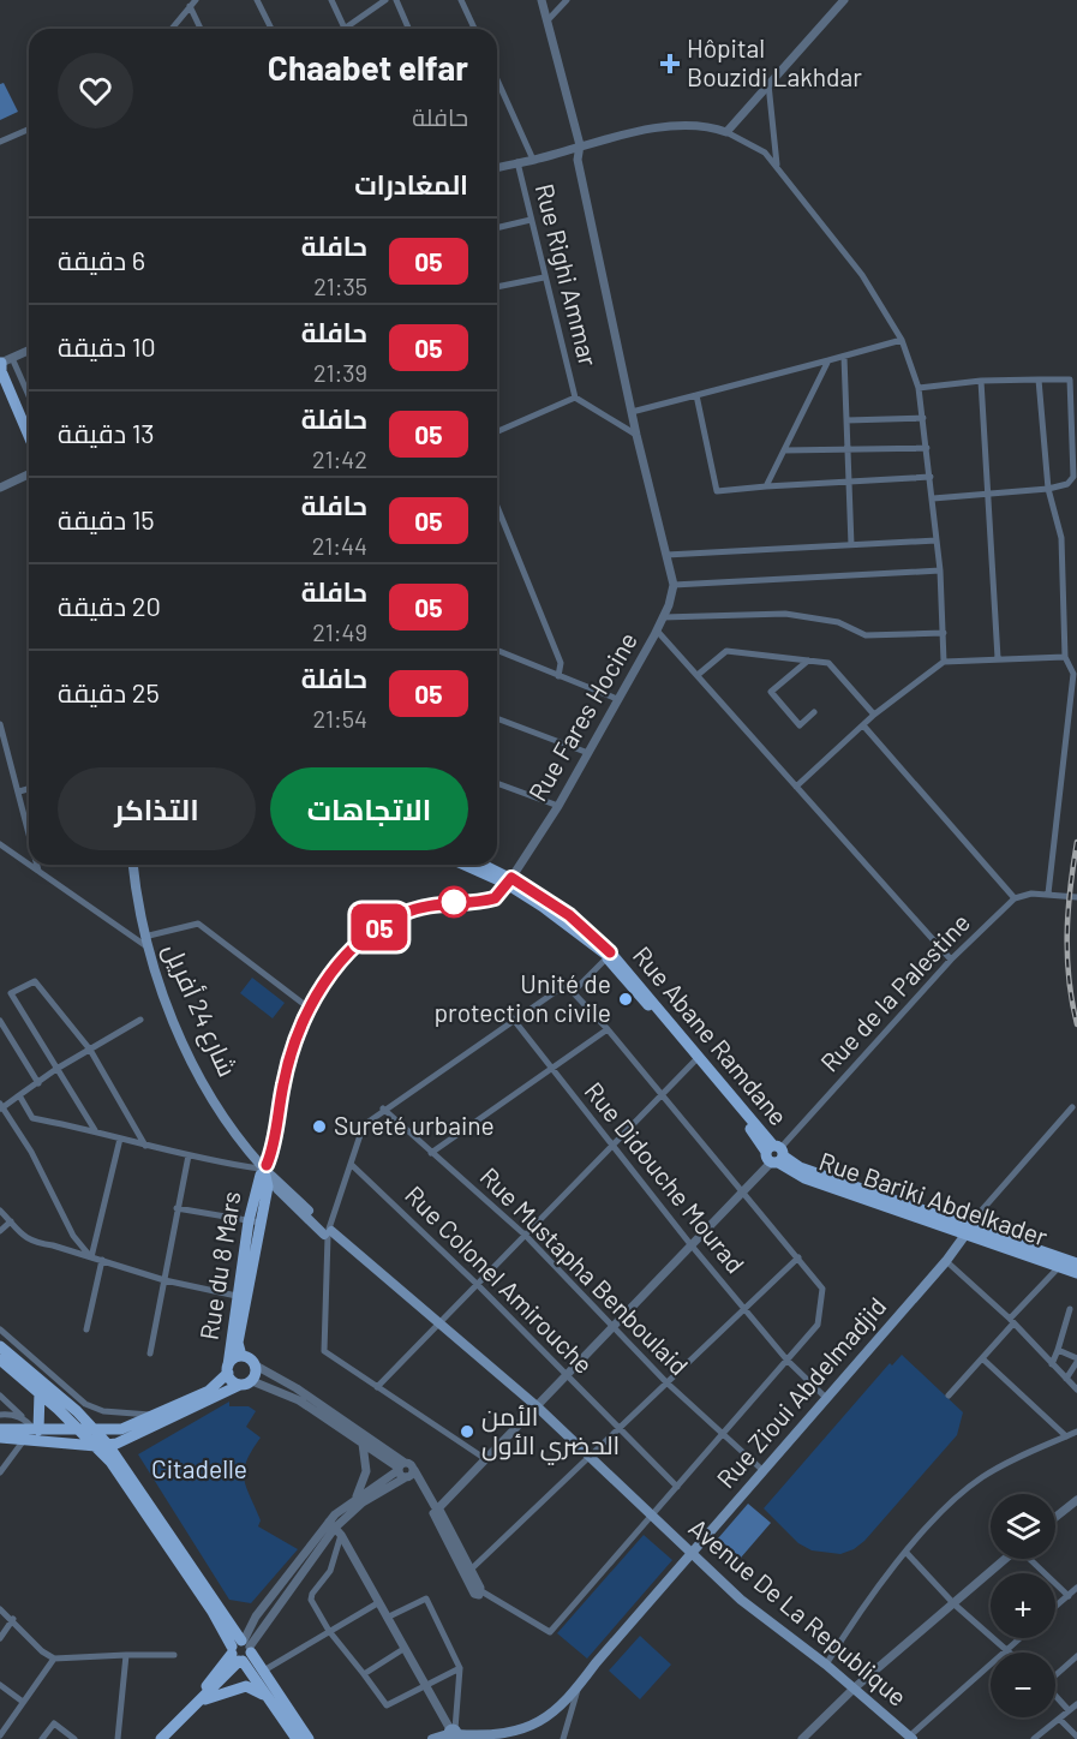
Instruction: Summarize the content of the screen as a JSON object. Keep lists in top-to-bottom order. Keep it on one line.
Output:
{"streets":{"main road":["Rue Fares Hocine","شارع 24 أفريل","Rue Abane Ramdane","Rue Bariki Abdelkader","Rue du 8 Mars","Rue Zioui Abdelmadjid","Avenue De La Republique"],"street":["Rue Righi Ammar","Rue de la Palestine","Rue Didouche Mourad","Rue Mustapha Benboulaid","Rue Colonel Amirouche"]},"crossings":[["Rue Fares Hocine","شارع 24 أفريل"],["Rue Fares Hocine","Rue Abane Ramdane"],["Rue Fares Hocine","Rue du 8 Mars"],["Rue de la Palestine","Rue Abane Ramdane"],["Rue de la Palestine","Rue Bariki Abdelkader"],["شارع 24 أفريل","Rue du 8 Mars"],["شارع 24 أفريل","Avenue De La Republique"],["Rue Abane Ramdane","Rue Bariki Abdelkader"],["Rue Didouche Mourad","Rue Zioui Abdelmadjid"],["Rue Bariki Abdelkader","Rue Zioui Abdelmadjid"],["Rue Mustapha Benboulaid","Rue Zioui Abdelmadjid"],["Rue Zioui Abdelmadjid","Avenue De La Republique"]],"parks":["Citadelle"],"places":{"health":["Hôpital Bouzidi Lakhdar"],"other":["Unité de protection civile","Sureté urbaine","الأمن الحضري الأول"]},"lines":["bus line 05"],"page":{"on_map":"05","heading":[["Chaabet elfar","حافلة"],"المغادرات"],"list":[{"mark":"05","name":"حافلة","note":"21:35","value":"6 دقيقة"},{"mark":"05","name":"حافلة","note":"21:39","value":"10 دقيقة"},{"mark":"05","name":"حافلة","note":"21:42","value":"13 دقيقة"},{"mark":"05","name":"حافلة","note":"21:44","value":"15 دقيقة"},{"mark":"05","name":"حافلة","note":"21:49","value":"20 دقيقة"},{"mark":"05","name":"حافلة","note":"21:54","value":"25 دقيقة"}],"buttons":["الاتجاهات","التذاكر"],"map_buttons":["+","−"]}}
